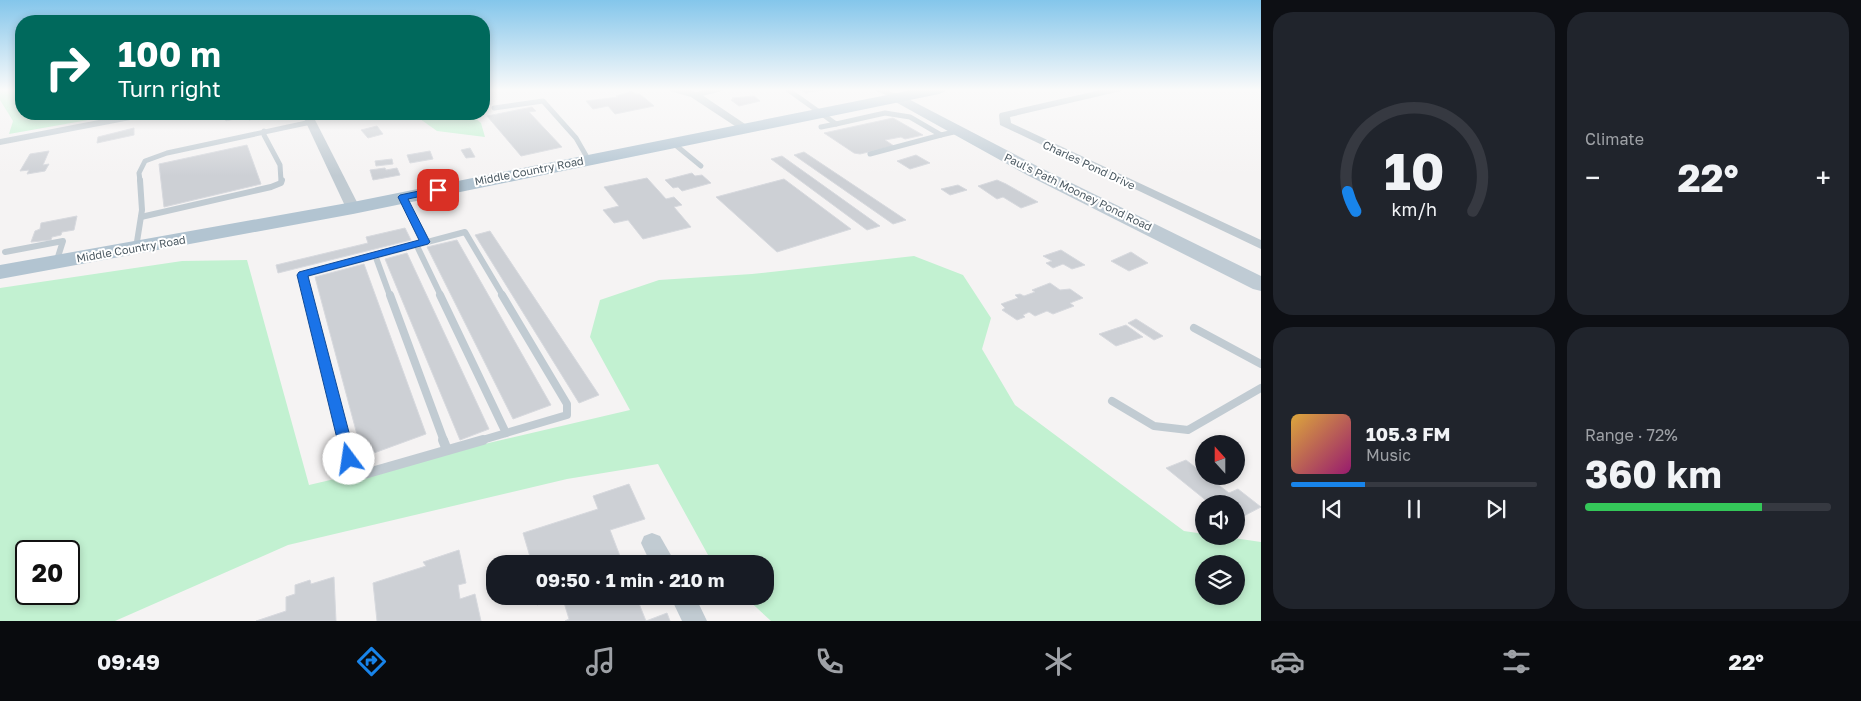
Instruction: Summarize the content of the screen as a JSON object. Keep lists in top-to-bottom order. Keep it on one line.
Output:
{"streets":{"main road":["Middle Country Road"],"street":["Charles Pond Drive","Paul's Path Mooney Pond Road"]},"north":"top","page":{"tile":["Climate",["Range · 72%","360 km"]],"turn":["100 m","Turn right"],"heat":["−","22°","+"],"song":["105.3 FM","Music"],"limit":"20","trip":"09:50 · 1 min · 210 m","tabs":["09:49","22°"],"gauge":["10","km/h"]}}
